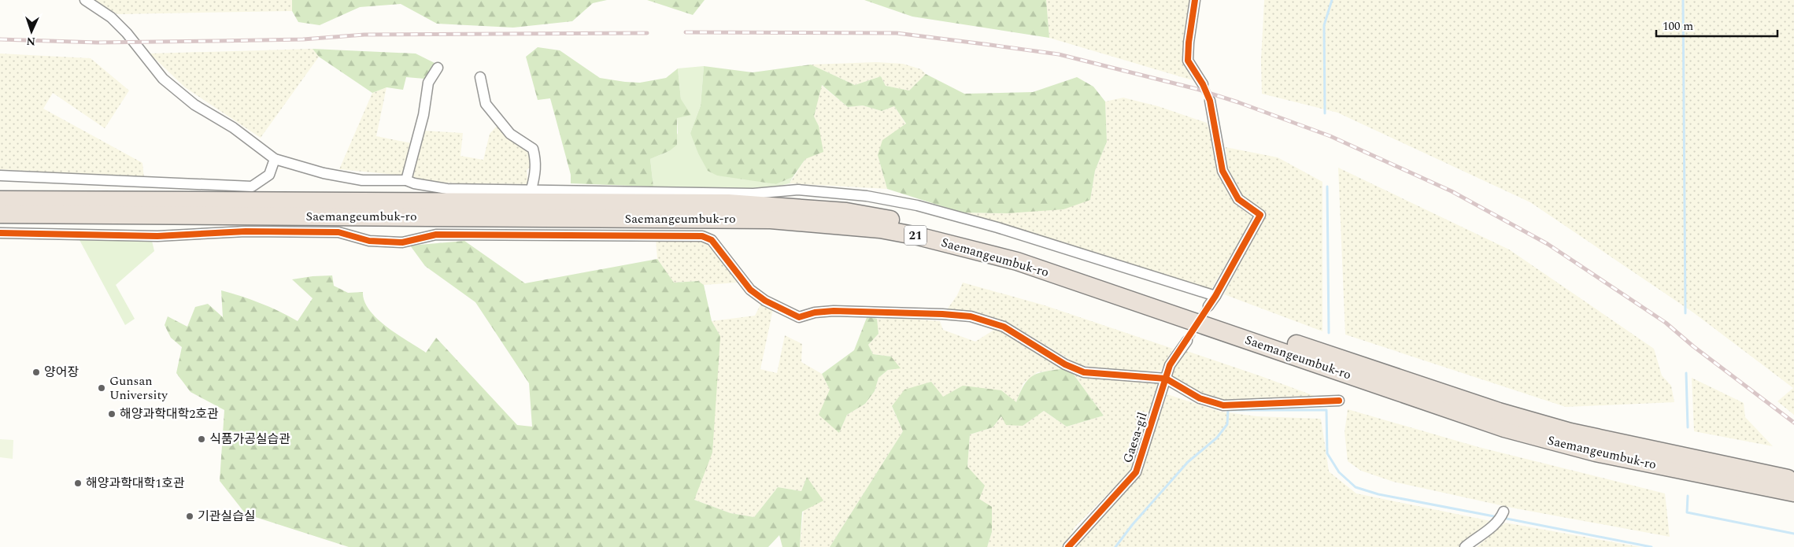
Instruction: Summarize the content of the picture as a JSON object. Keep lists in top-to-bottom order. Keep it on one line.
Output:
{"streets":{"highway":["Saemangeumbuk-ro","21"],"street":["Gaesa-gil"]},"places":["양어장","Gunsan University","해양과학대학2호관","식품가공실습관","해양과학대학1호관","기관실습실"],"scale_bar":"100 m","north":"bottom"}
